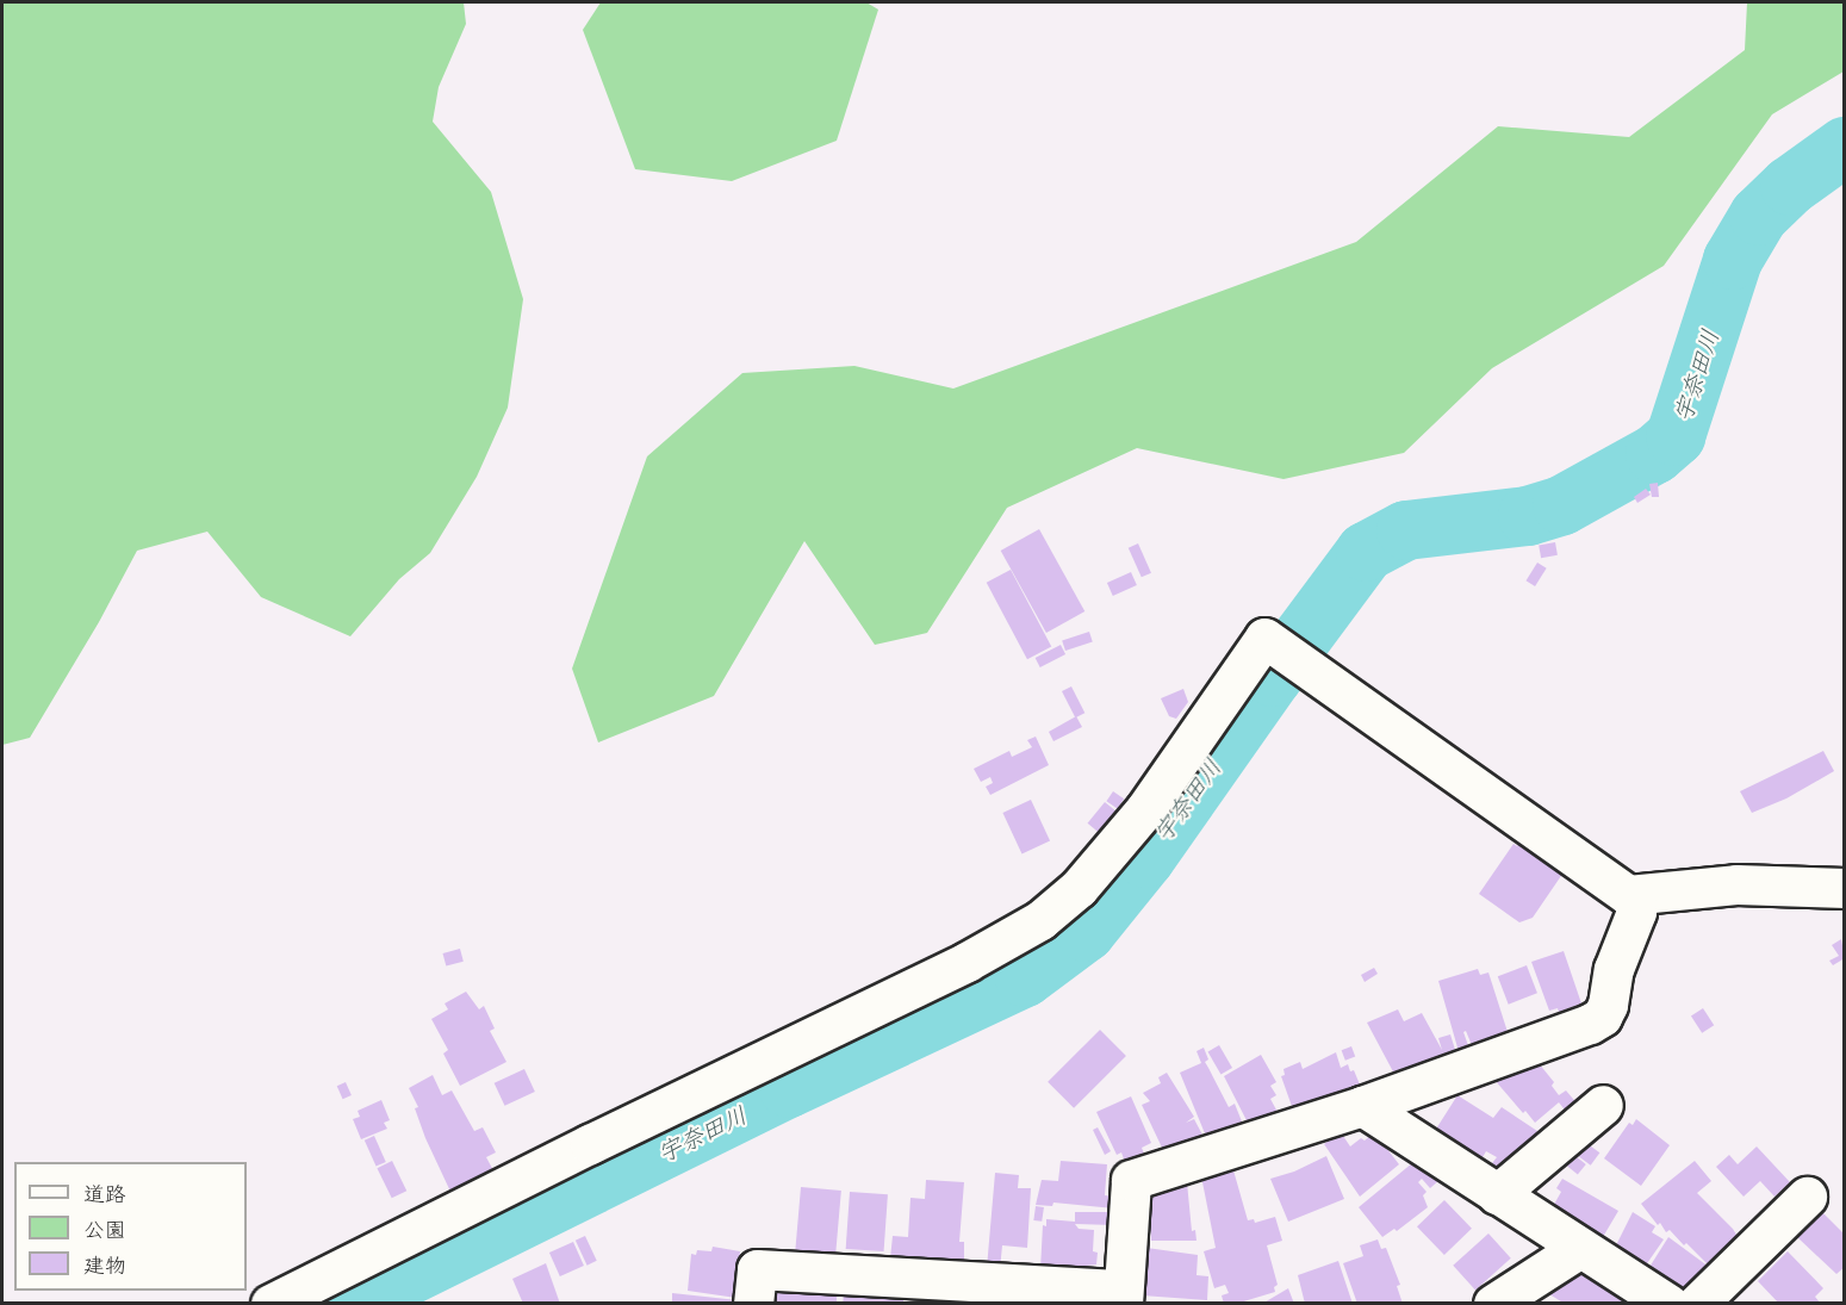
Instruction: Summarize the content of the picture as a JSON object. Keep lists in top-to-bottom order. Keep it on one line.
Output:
{"water":["宇奈田川"],"legend":["道路","公園","建物"]}
